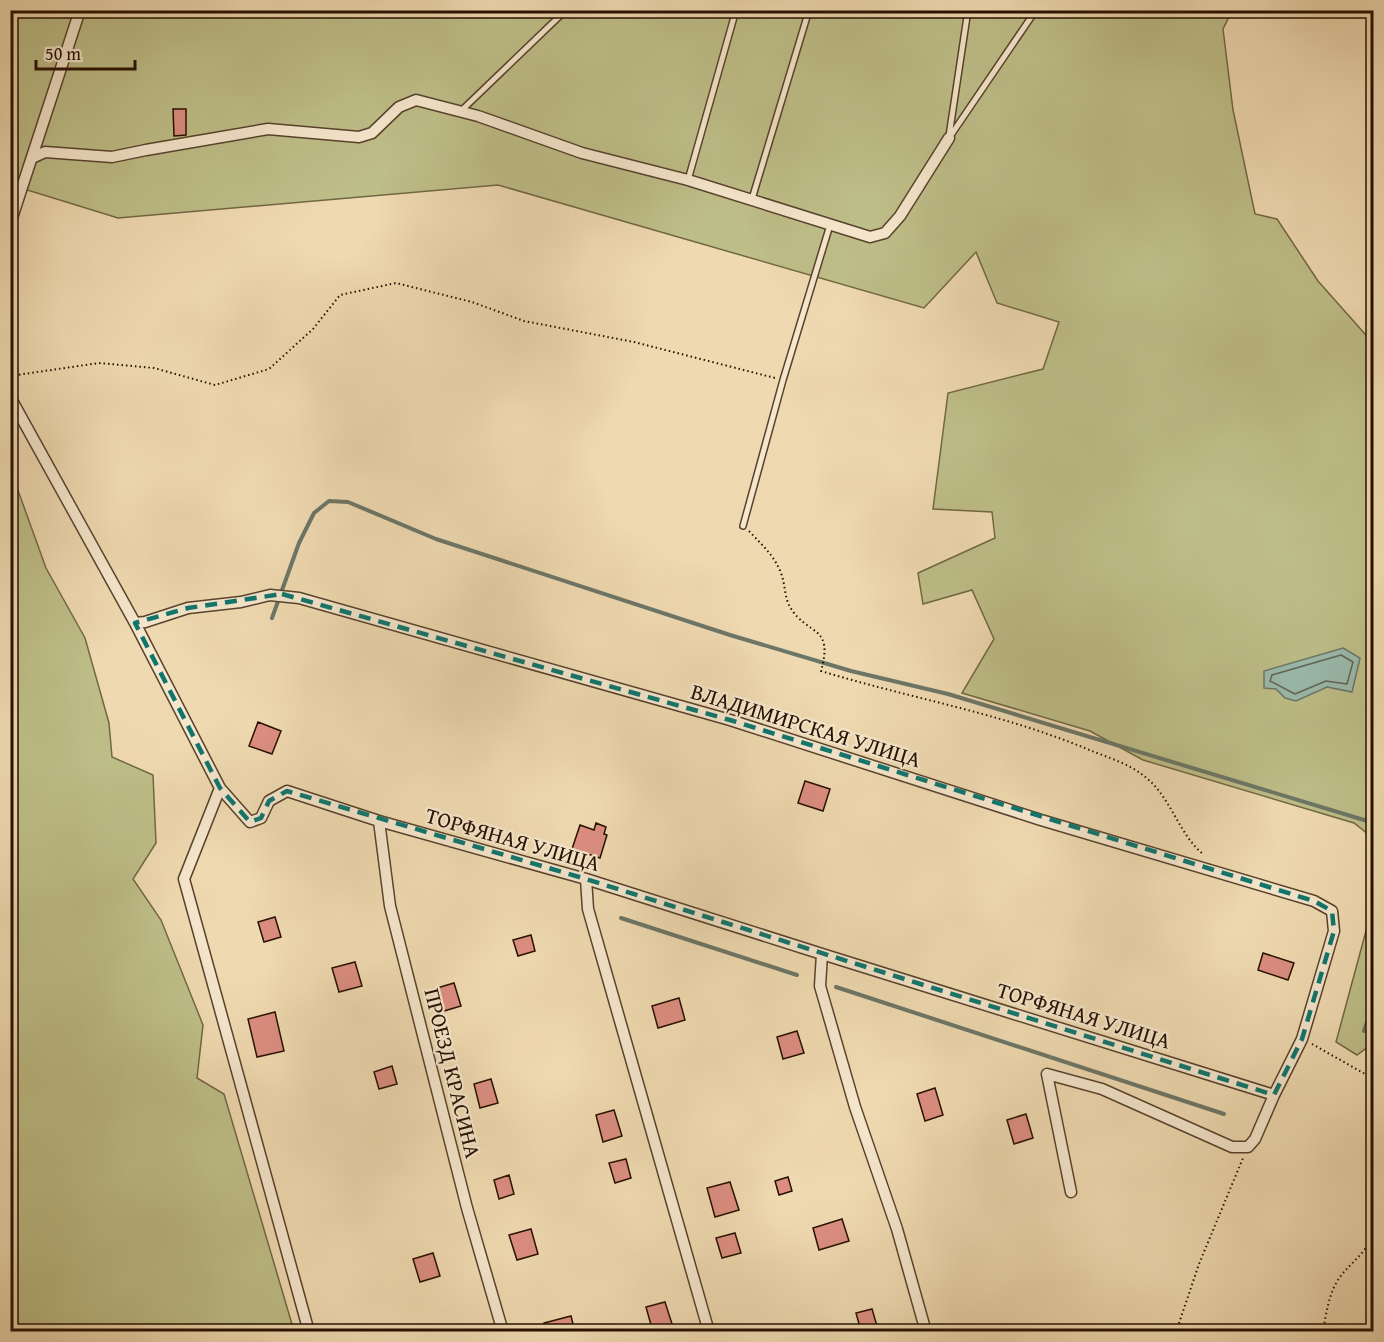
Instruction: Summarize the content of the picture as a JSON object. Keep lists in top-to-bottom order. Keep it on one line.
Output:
{"streets":{"street":["ВЛАДИМИРСКАЯ УЛИЦА","ТОРФЯНАЯ УЛИЦА","ПРОЕЗД КРАСИНА"]},"crossings":[["ТОРФЯНАЯ УЛИЦА","ПРОЕЗД КРАСИНА"]],"scale_bar":"50 m"}
